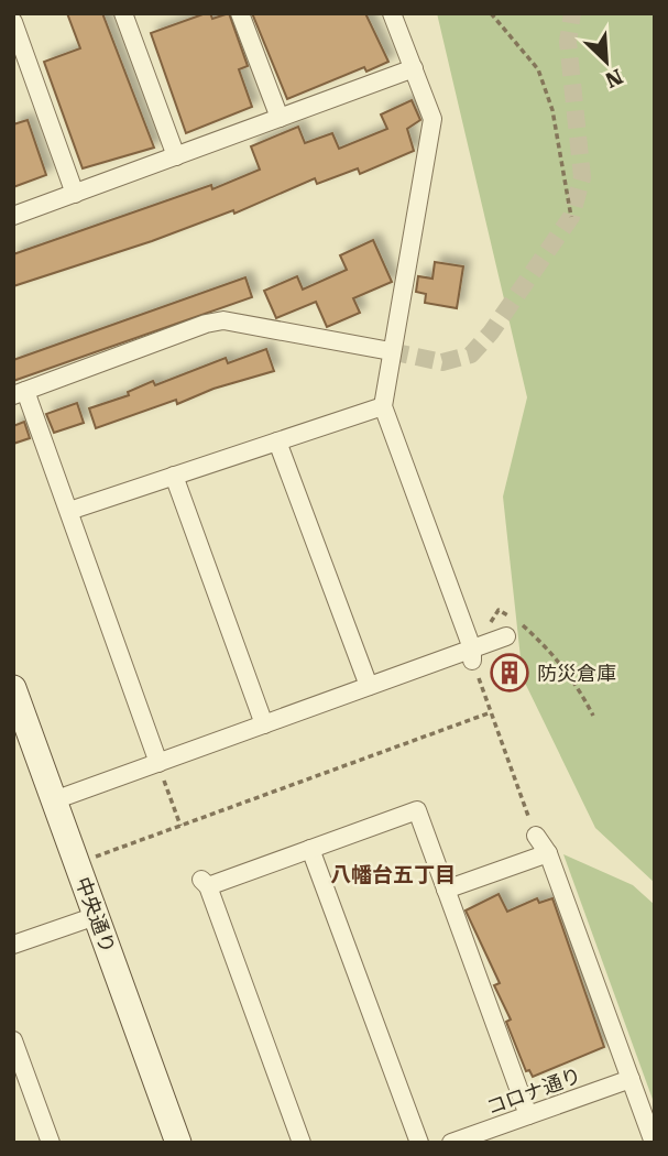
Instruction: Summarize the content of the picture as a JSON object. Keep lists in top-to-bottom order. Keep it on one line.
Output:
{"streets":{"street":["中央通り","コロナ通り"]},"districts":["八幡台五丁目"],"places":{"building":["防災倉庫"]},"north":"bottom right"}
